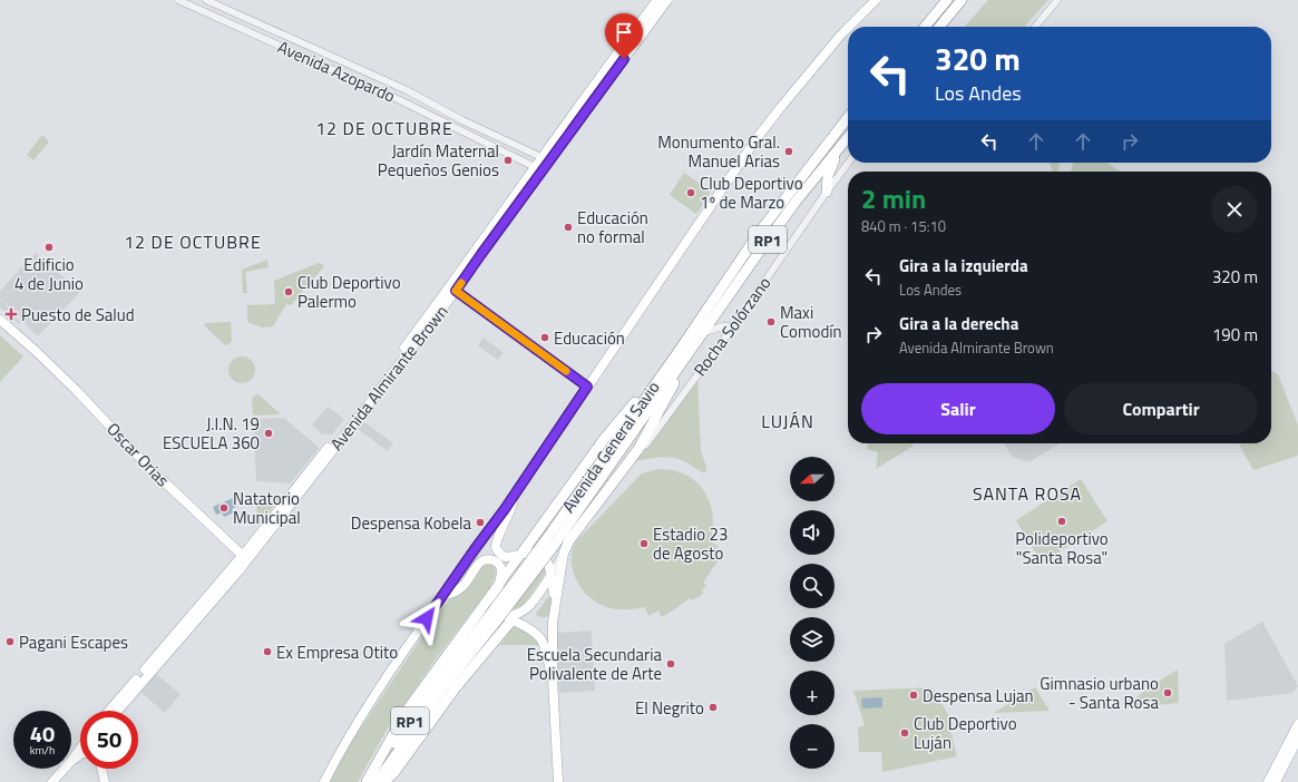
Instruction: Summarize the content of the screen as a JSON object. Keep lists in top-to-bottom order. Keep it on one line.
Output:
{"streets":{"highway":["RP1","Avenida General Savio"],"main road":["Avenida Almirante Brown","Oscar Orias"],"street":["Avenida Azopardo","Rocha Solórzano"]},"crossings":[["Avenida Azopardo","Avenida Almirante Brown"],["Avenida Almirante Brown","Oscar Orias"]],"districts":["12 DE OCTUBRE","12 DE OCTUBRE","LUJÁN","SANTA ROSA"],"places":{"other":["Monumento Gral. Manuel Arias","Jardín Maternal Pequeños Genios","Club Deportivo 1º de Marzo","Educación no formal","Edificio 4 de Junio","Club Deportivo Palermo","Maxi Comodín","Educación","J.I.N. 19 ESCUELA 360","Natatorio Municipal","Polideportivo \"Santa Rosa\"","Despensa Kobela","Estadio 23 de Agosto","Pagani Escapes","Ex Empresa Otito","Escuela Secundaria Polivalente de Arte","Gimnasio urbano - Santa Rosa","Despensa Lujan","El Negrito","Club Deportivo Luján"],"health":["Puesto de Salud"]},"north":"left","page":{"turn":["320 m","Los Andes"],"heading":["2 min","840 m · 15:10"],"list":[{"name":"Gira a la izquierda","note":"Los Andes","value":"320 m"},{"name":"Gira a la derecha","note":"Avenida Almirante Brown","value":"190 m"}],"buttons":["Salir","Compartir"],"map_buttons":["+","−"],"speed":"40 km/h","limit":"50"}}
